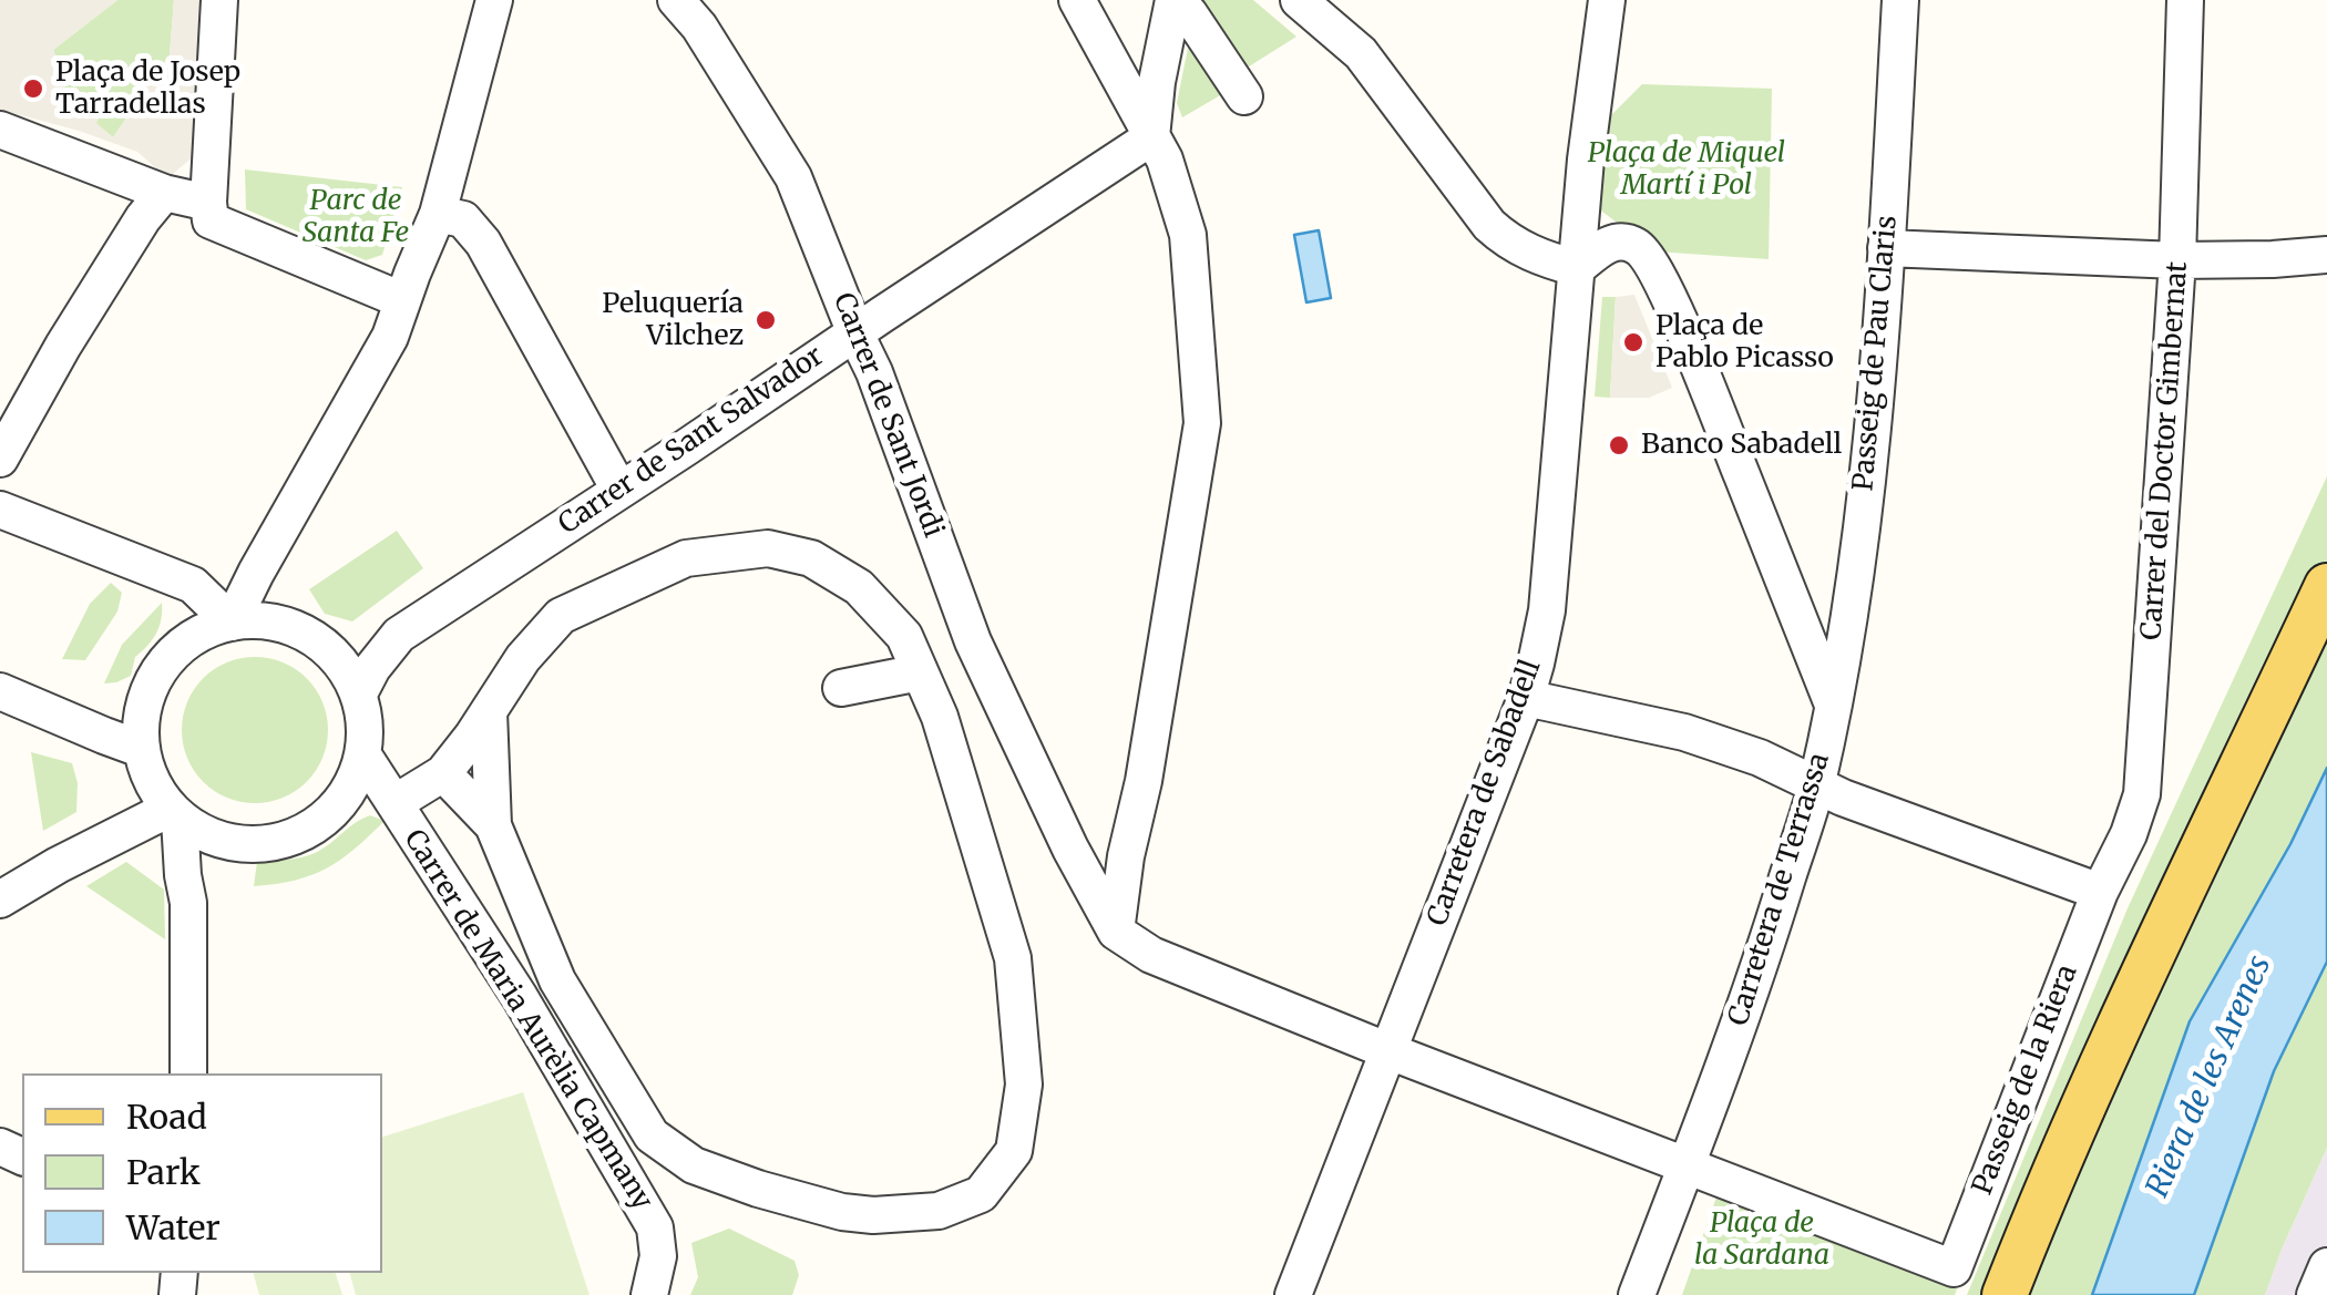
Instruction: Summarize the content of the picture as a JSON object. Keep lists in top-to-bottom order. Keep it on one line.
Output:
{"streets":{"street":["Passeig de Pau Claris","Carrer de Sant Jordi","Carrer de Sant Salvador","Carrer del Doctor Gimbernat","Carretera de Sabadell","Carretera de Terrassa","Carrer de Maria Aurèlia Capmany","Passeig de la Riera"]},"crossings":[["Passeig de Pau Claris","Carretera de Terrassa"],["Carrer de Sant Jordi","Carrer de Sant Salvador"],["Carrer de Sant Jordi","Carretera de Sabadell"],["Carrer de Sant Jordi","Carretera de Terrassa"],["Carrer de Sant Jordi","Passeig de la Riera"],["Carrer de Sant Salvador","Carrer de Maria Aurèlia Capmany"],["Carrer del Doctor Gimbernat","Passeig de la Riera"]],"water":["Riera de les Arenes"],"parks":["Plaça de Miquel Martí i Pol","Parc de Santa Fe","Plaça de la Sardana"],"places":["Plaça de Josep Tarradellas","Peluquería Vilchez","Plaça de Pablo Picasso","Banco Sabadell"],"legend":["Road","Park","Water"]}
